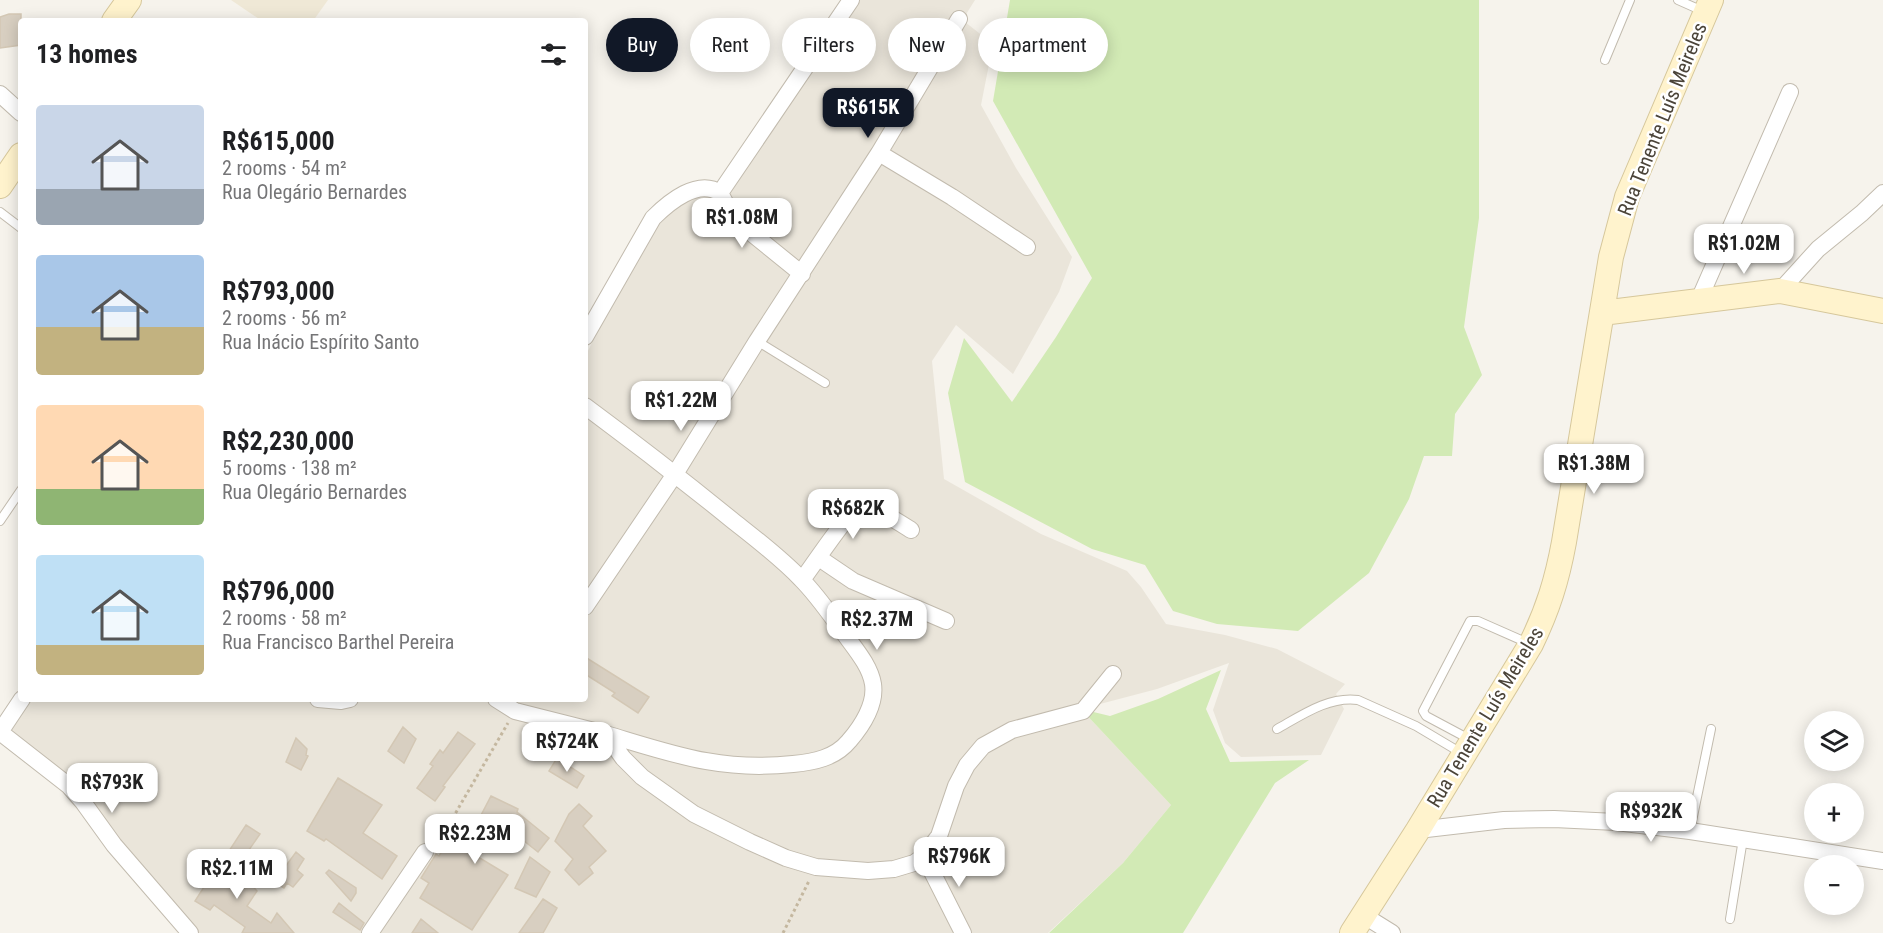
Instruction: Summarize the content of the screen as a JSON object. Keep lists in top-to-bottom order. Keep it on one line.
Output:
{"streets":{"main road":["Rua Tenente Luís Meireles"]},"page":{"chip":["Buy","Rent","Filters","New","Apartment"],"heading":"13 homes","price":["R$615K","R$1.08M","R$1.02M","R$1.22M","R$1.38M","R$682K","R$2.37M","R$724K","R$793K","R$932K","R$2.23M","R$796K","R$2.11M"],"list":[{"name":"R$615,000","note":"2 rooms · 54 m² · Rua Olegário Bernardes"},{"name":"R$793,000","note":"2 rooms · 56 m² · Rua Inácio Espírito Santo"},{"name":"R$2,230,000","note":"5 rooms · 138 m² · Rua Olegário Bernardes"},{"name":"R$796,000","note":"2 rooms · 58 m² · Rua Francisco Barthel Pereira"}],"map_buttons":["+","−"]}}
